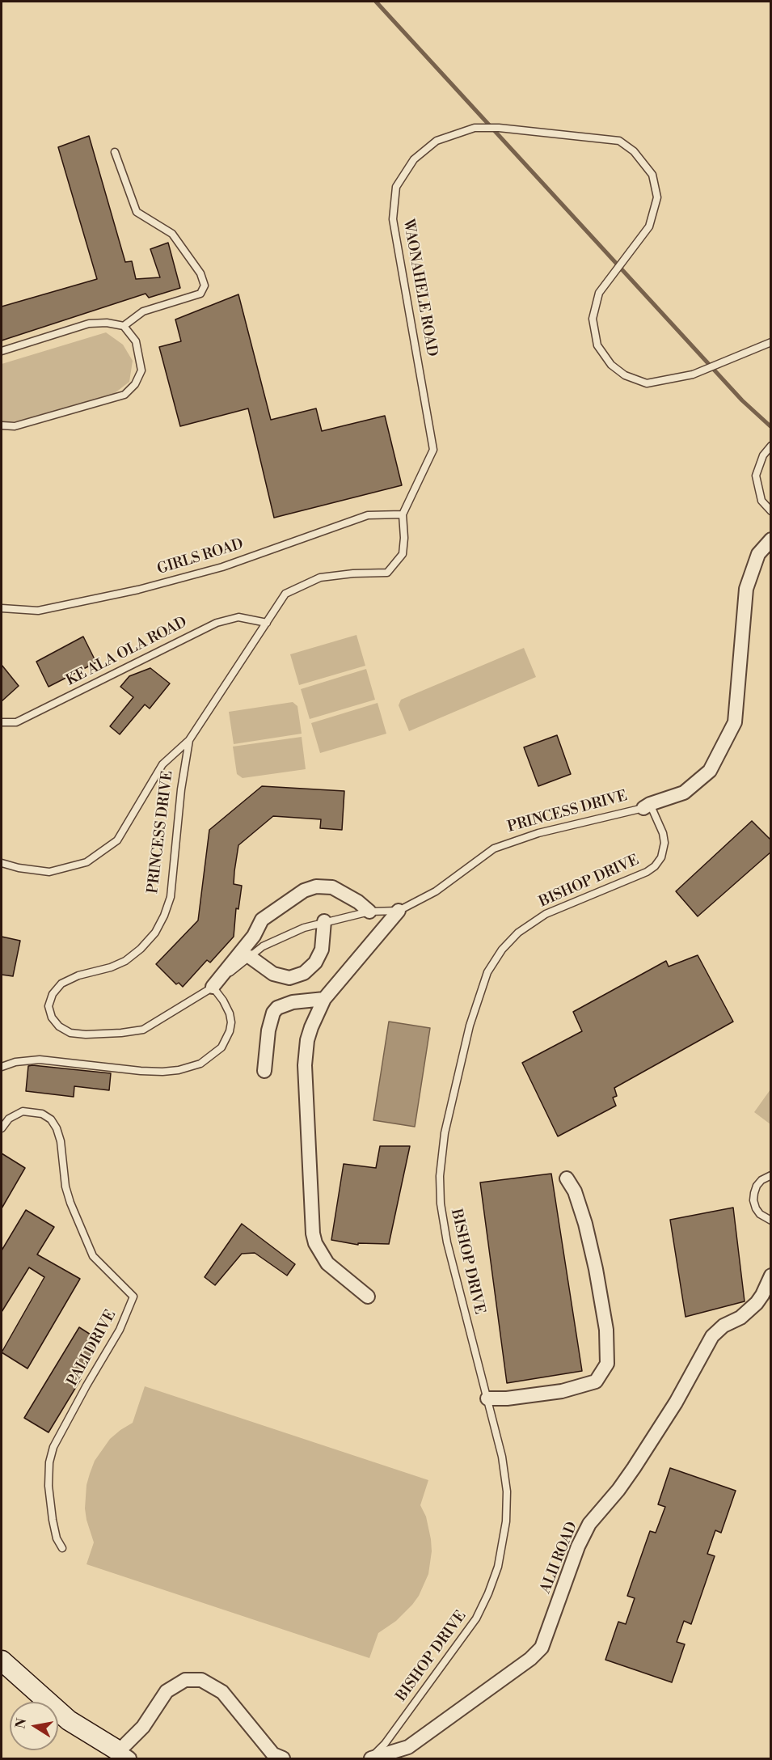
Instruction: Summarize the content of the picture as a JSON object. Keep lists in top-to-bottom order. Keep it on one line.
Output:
{"streets":{"street":["PRINCESS DRIVE","ALII ROAD"],"lane":["WAONAHELE ROAD","GIRLS ROAD","KE ALA OLA ROAD","BISHOP DRIVE","PALI DRIVE"]},"crossings":[["WAONAHELE ROAD","GIRLS ROAD"],["WAONAHELE ROAD","PRINCESS DRIVE"],["GIRLS ROAD","PRINCESS DRIVE"],["KE ALA OLA ROAD","PRINCESS DRIVE"],["PRINCESS DRIVE","BISHOP DRIVE"],["BISHOP DRIVE","ALII ROAD"]],"north":"left"}
